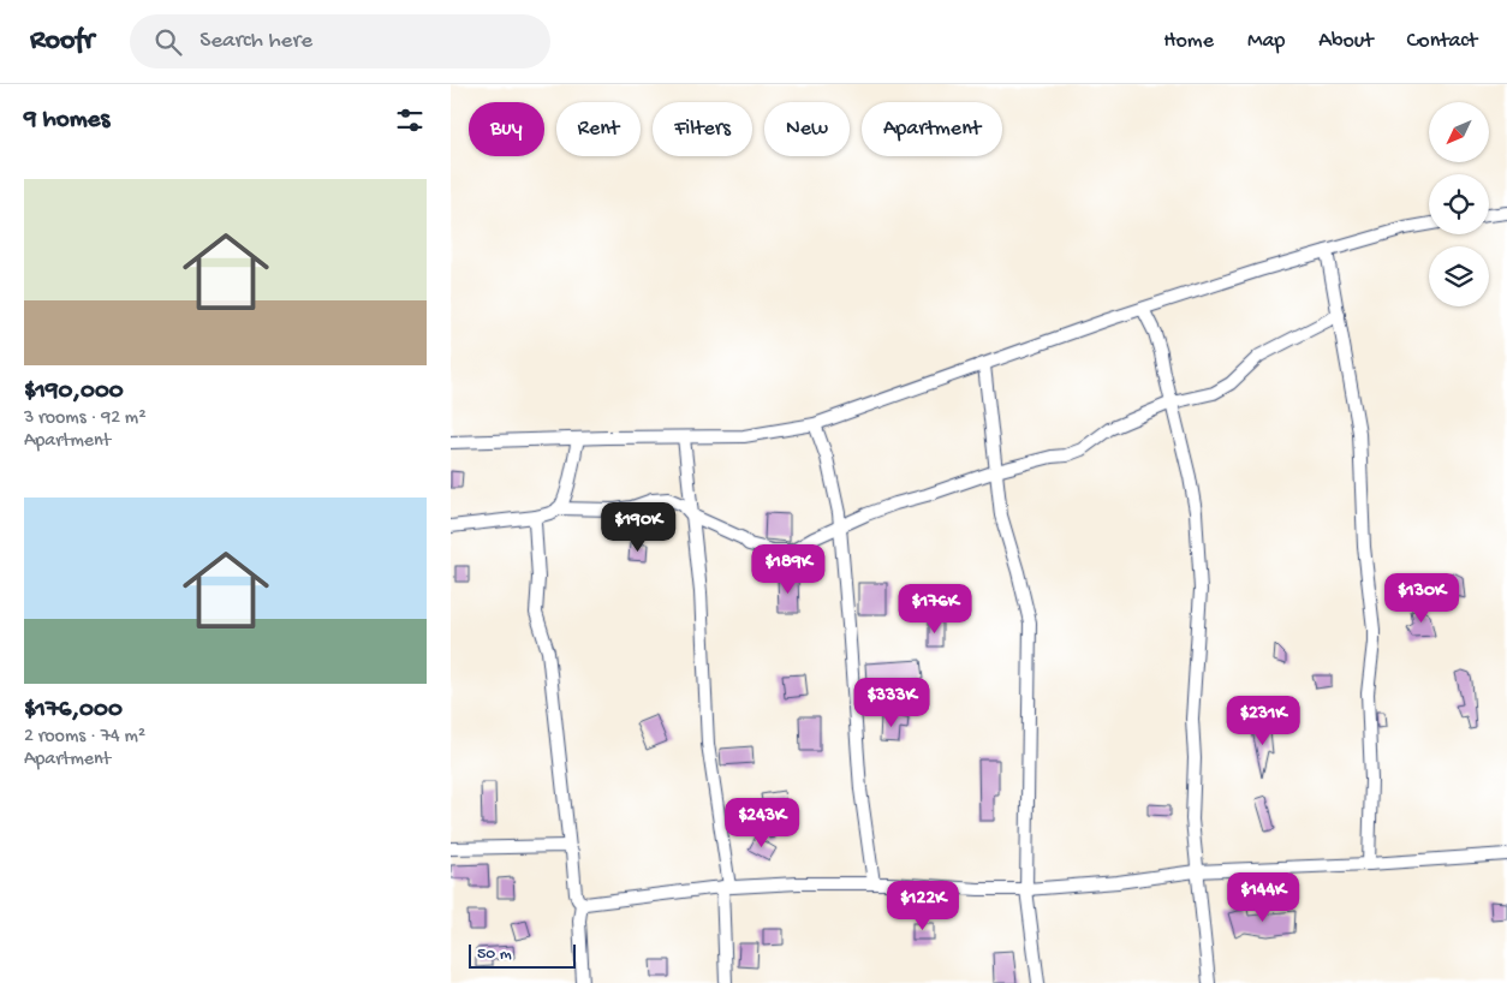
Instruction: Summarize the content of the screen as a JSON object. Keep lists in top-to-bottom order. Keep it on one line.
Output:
{"scale_bar":"50 m","north":"bottom left","page":{"header":"Roofr","search":"Search here","nav":["Home","Map","About","Contact"],"heading":"9 homes","chip":["Buy","Rent","Filters","New","Apartment"],"list":[{"name":"$190,000","note":"3 rooms · 92 m² · Apartment"},{"name":"$176,000","note":"2 rooms · 74 m² · Apartment"}],"price":["$190K","$189K","$130K","$176K","$333K","$231K","$243K","$144K","$122K"],"scale":"50 m"}}
